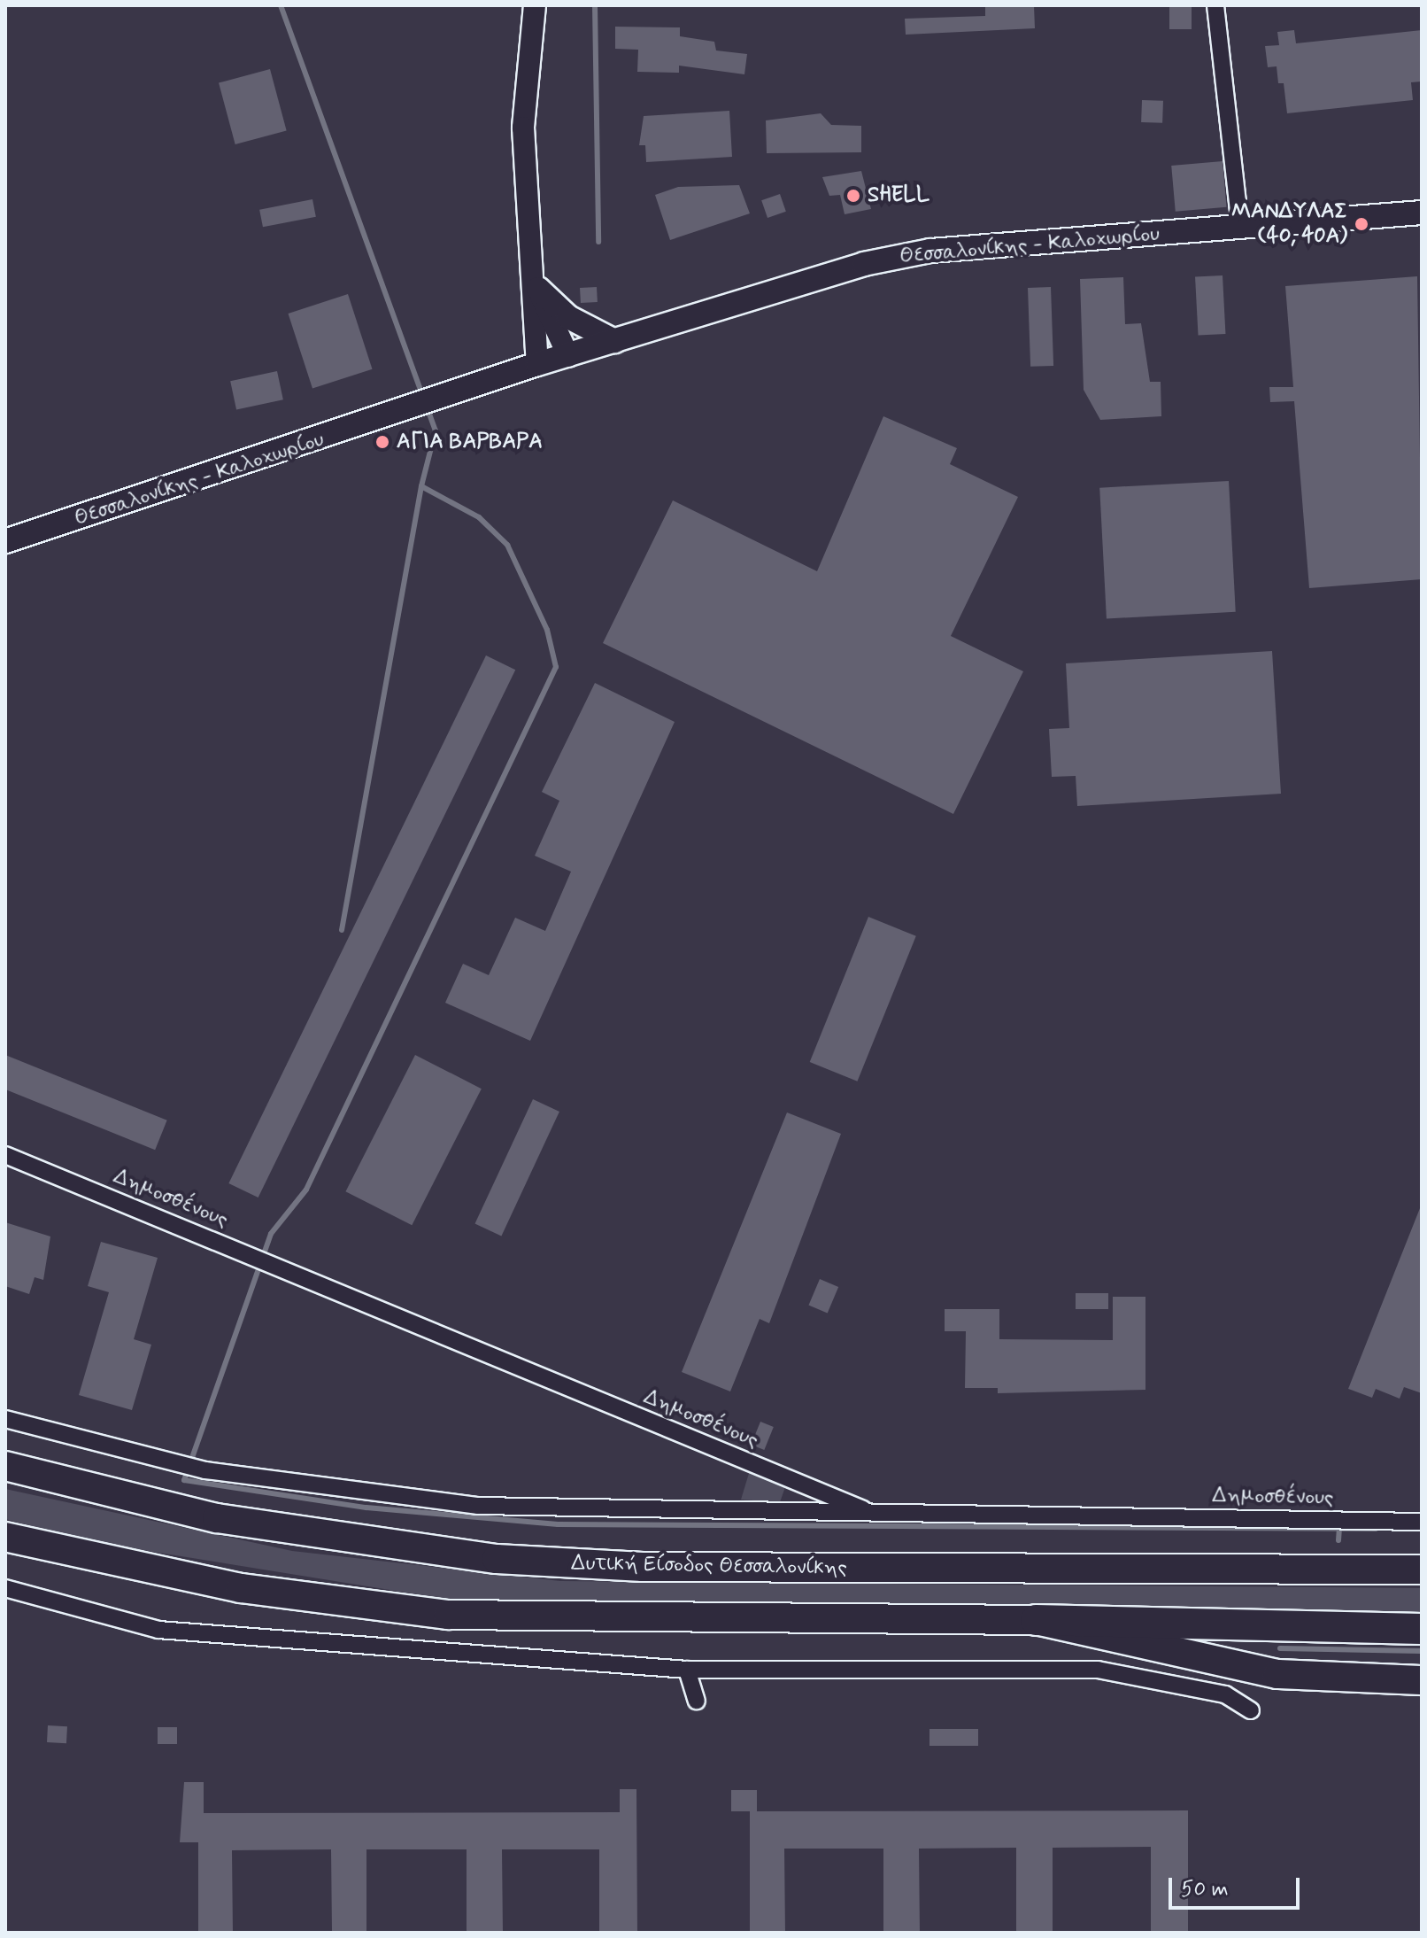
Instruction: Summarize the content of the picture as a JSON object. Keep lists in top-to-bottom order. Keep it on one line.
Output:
{"streets":{"highway":["Δυτική Είσοδος Θεσσαλονίκης"],"main road":["Θεσσαλονίκης - Καλοχωρίου"],"street":["Δημοσθένους"]},"places":["SHELL","ΜΑΝΔΥΛΑΣ (40, 40Α)","ΑΓΙΑ ΒΑΡΒΑΡΑ"],"scale_bar":"50 m"}
